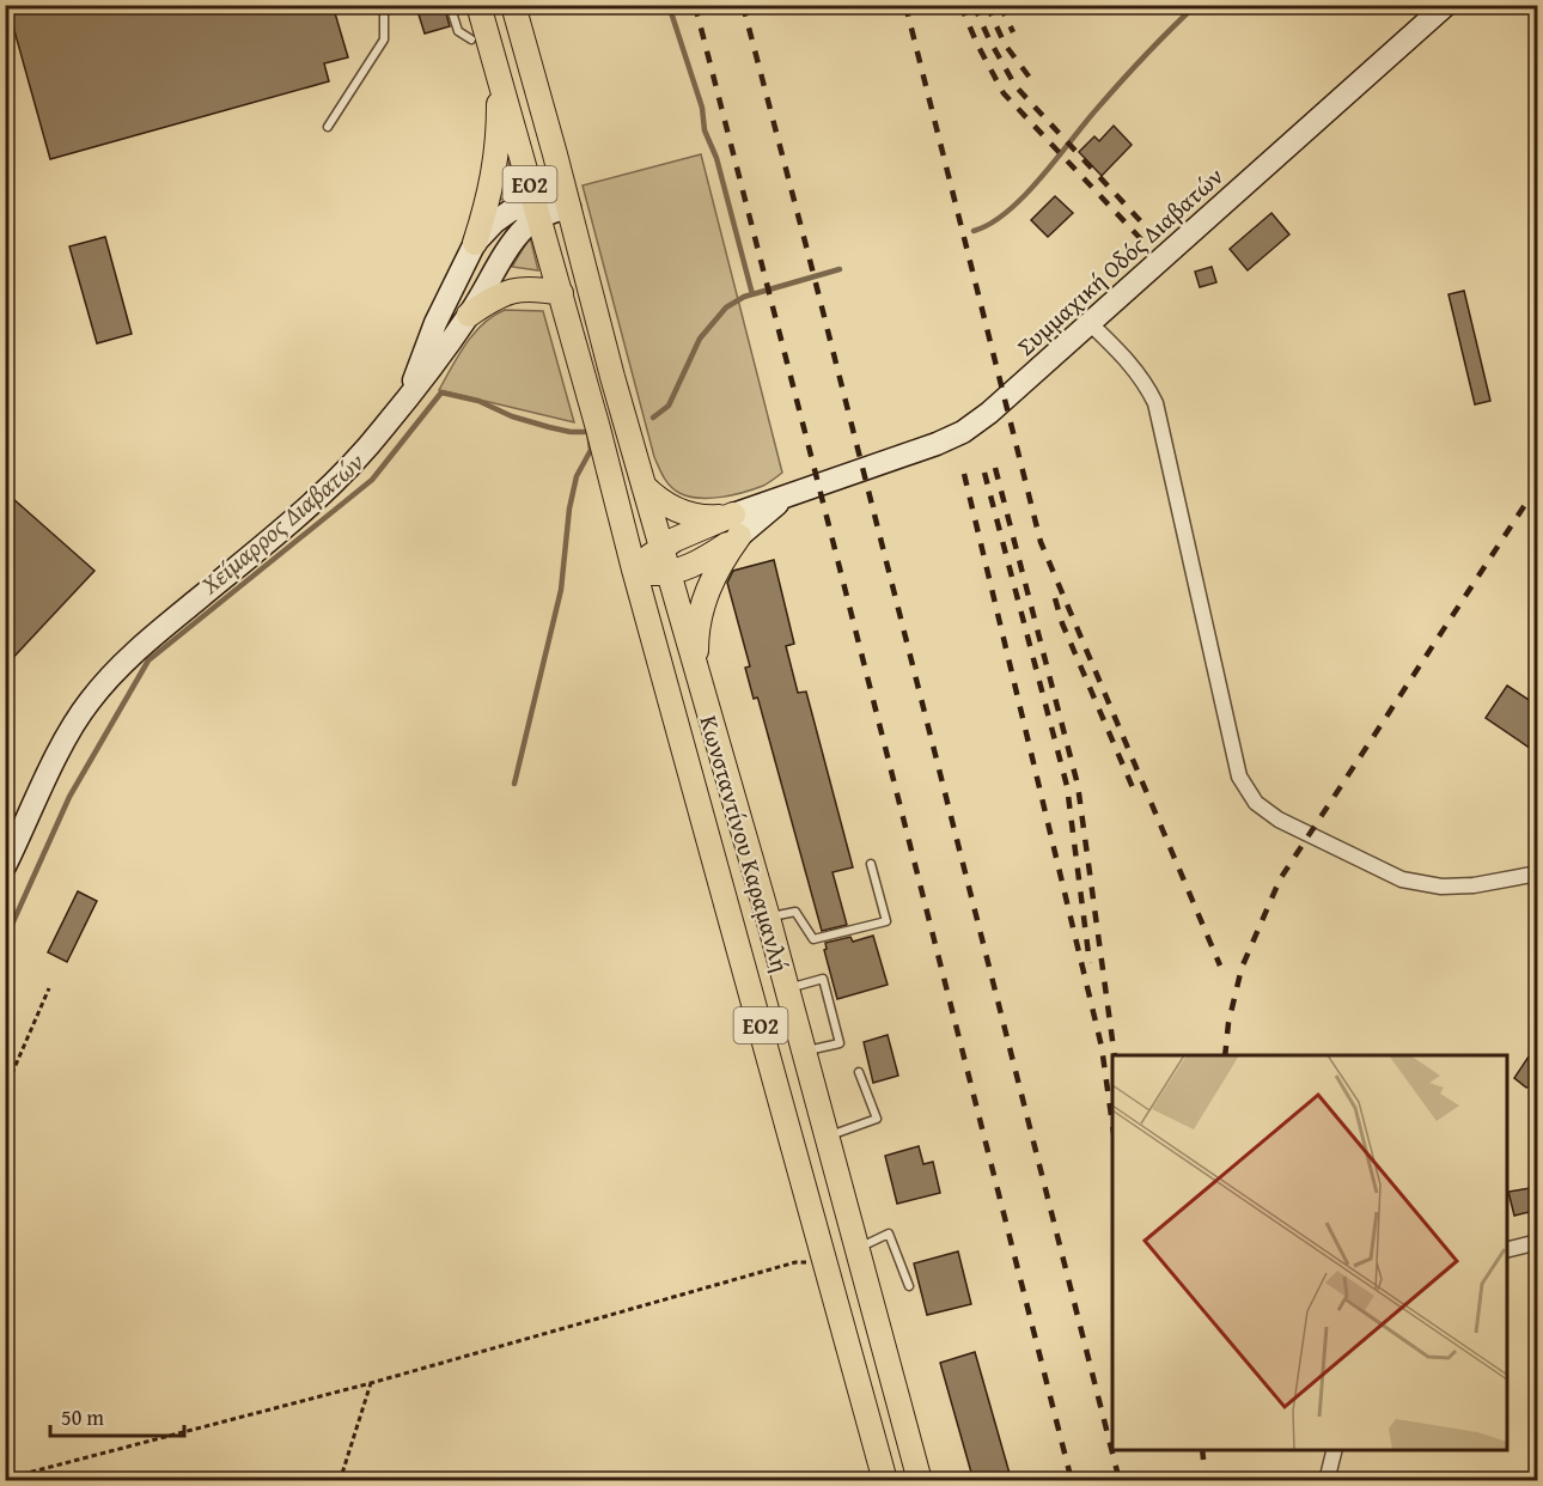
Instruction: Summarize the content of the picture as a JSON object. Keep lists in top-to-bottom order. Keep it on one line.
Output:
{"streets":{"main road":["ΕΟ2","Συμμαχική Οδός Διαβατών","Κωνσταντίνου Καραμανλή"]},"crossings":[["ΕΟ2","Κωνσταντίνου Καραμανλή"]],"water":["Χείμαρρος Διαβατών"],"scale_bar":"50 m"}
